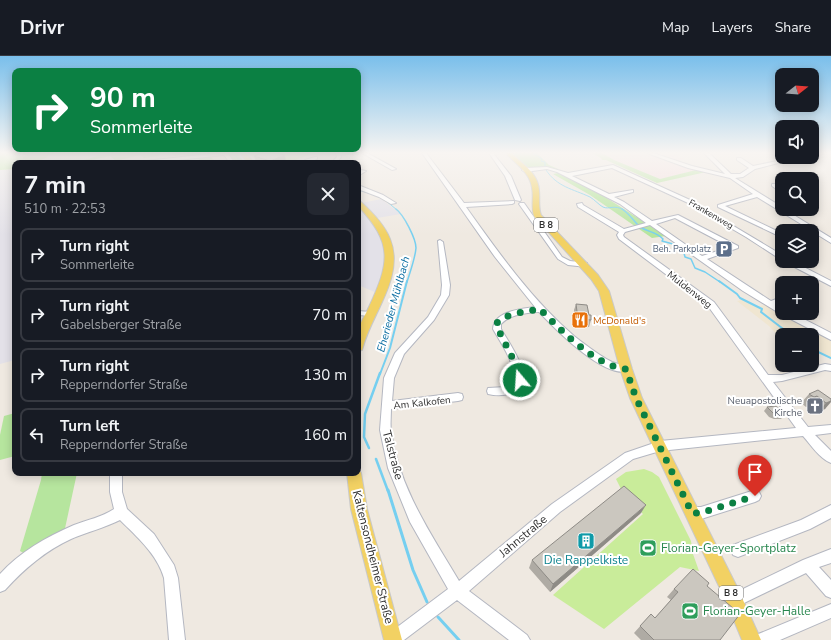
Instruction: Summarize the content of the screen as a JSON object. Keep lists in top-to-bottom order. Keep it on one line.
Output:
{"streets":{"main road":["B 8","Kaltensondheimer Straße"],"street":["Frankenweg","Muldenweg","Am Kalkofen","Talstraße","Jahnstraße"]},"crossings":[["B 8","Jahnstraße"],["Muldenweg","Jahnstraße"],["Am Kalkofen","Talstraße"],["Talstraße","Jahnstraße"],["Jahnstraße","Kaltensondheimer Straße"]],"water":["Eherieder Mühlbach"],"places":{"parking":["Beh. Parkplatz"],"restaurant":["McDonald's"],"church":["Neuapostolische Kirche"],"building":["Die Rappelkiste"],"sports":["Florian-Geyer-Sportplatz","Florian-Geyer-Halle"]},"north":"right","page":{"header":"Drivr","nav":["Map","Layers","Share"],"map_buttons":["+","−"],"turn":["90 m","Sommerleite"],"heading":["7 min","510 m · 22:53"],"list":[{"name":"Turn right","note":"Sommerleite","value":"90 m"},{"name":"Turn right","note":"Gabelsberger Straße","value":"70 m"},{"name":"Turn right","note":"Repperndorfer Straße","value":"130 m"},{"name":"Turn left","note":"Repperndorfer Straße","value":"160 m"}]}}
